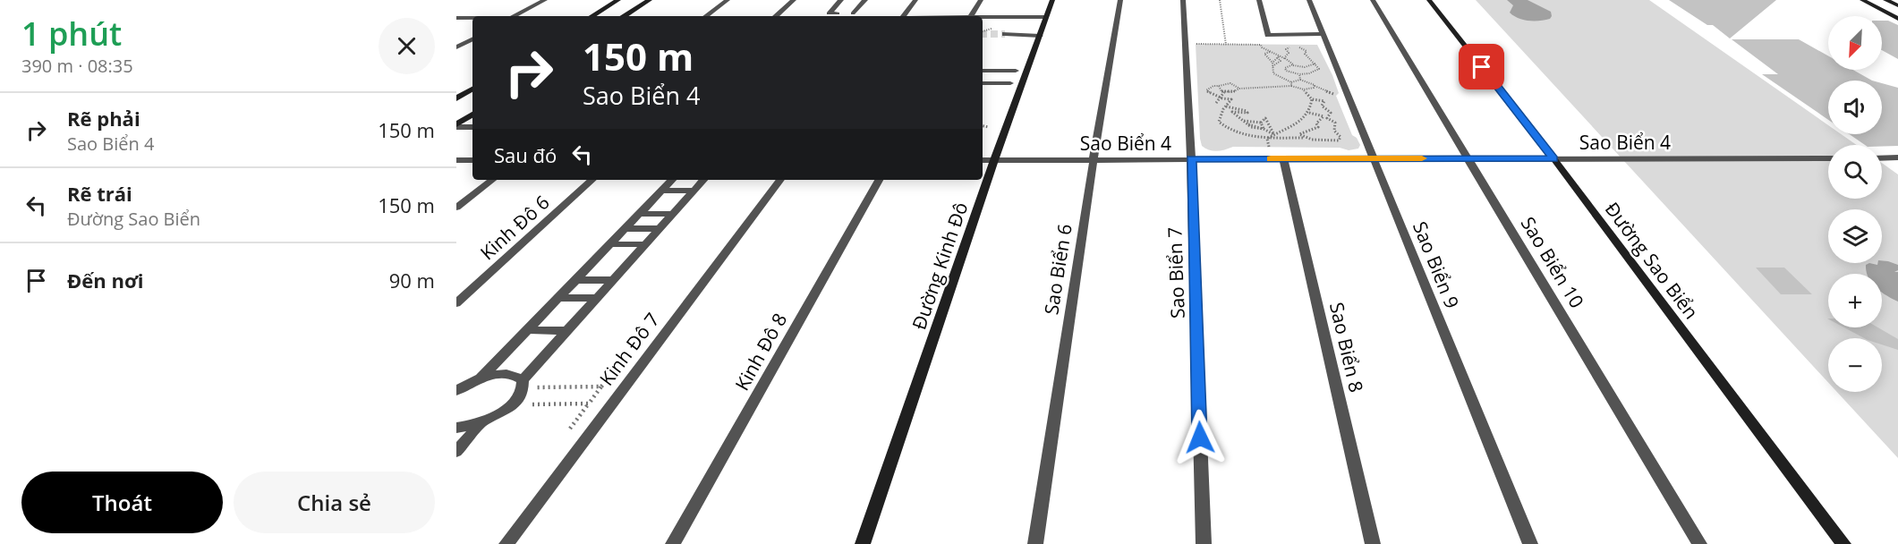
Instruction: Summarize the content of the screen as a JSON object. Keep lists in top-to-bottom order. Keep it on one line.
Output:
{"streets":{"street":["Sao Biển 4","Kinh Đô 6","Đường Sao Biển","Sao Biển 10","Sao Biển 9","Đường Kinh Đô","Sao Biển 6","Sao Biển 7","Sao Biển 8","Kinh Đô 7","Kinh Đô 8"]},"crossings":[["Sao Biển 4","Đường Sao Biển"],["Sao Biển 4","Sao Biển 10"],["Sao Biển 4","Sao Biển 9"],["Sao Biển 4","Đường Kinh Đô"],["Sao Biển 4","Sao Biển 6"],["Sao Biển 4","Sao Biển 7"],["Sao Biển 4","Sao Biển 8"]],"north":"bottom left","page":{"heading":["1 phút","390 m · 08:35"],"map_buttons":["+","−"],"turn":["150 m","Sao Biển 4"],"list":[{"name":"Rẽ phải","note":"Sao Biển 4","value":"150 m"},{"name":"Rẽ trái","note":"Đường Sao Biển","value":"150 m"},{"name":"Đến nơi","value":"90 m"}],"then":"Sau đó","buttons":["Thoát","Chia sẻ"]}}
